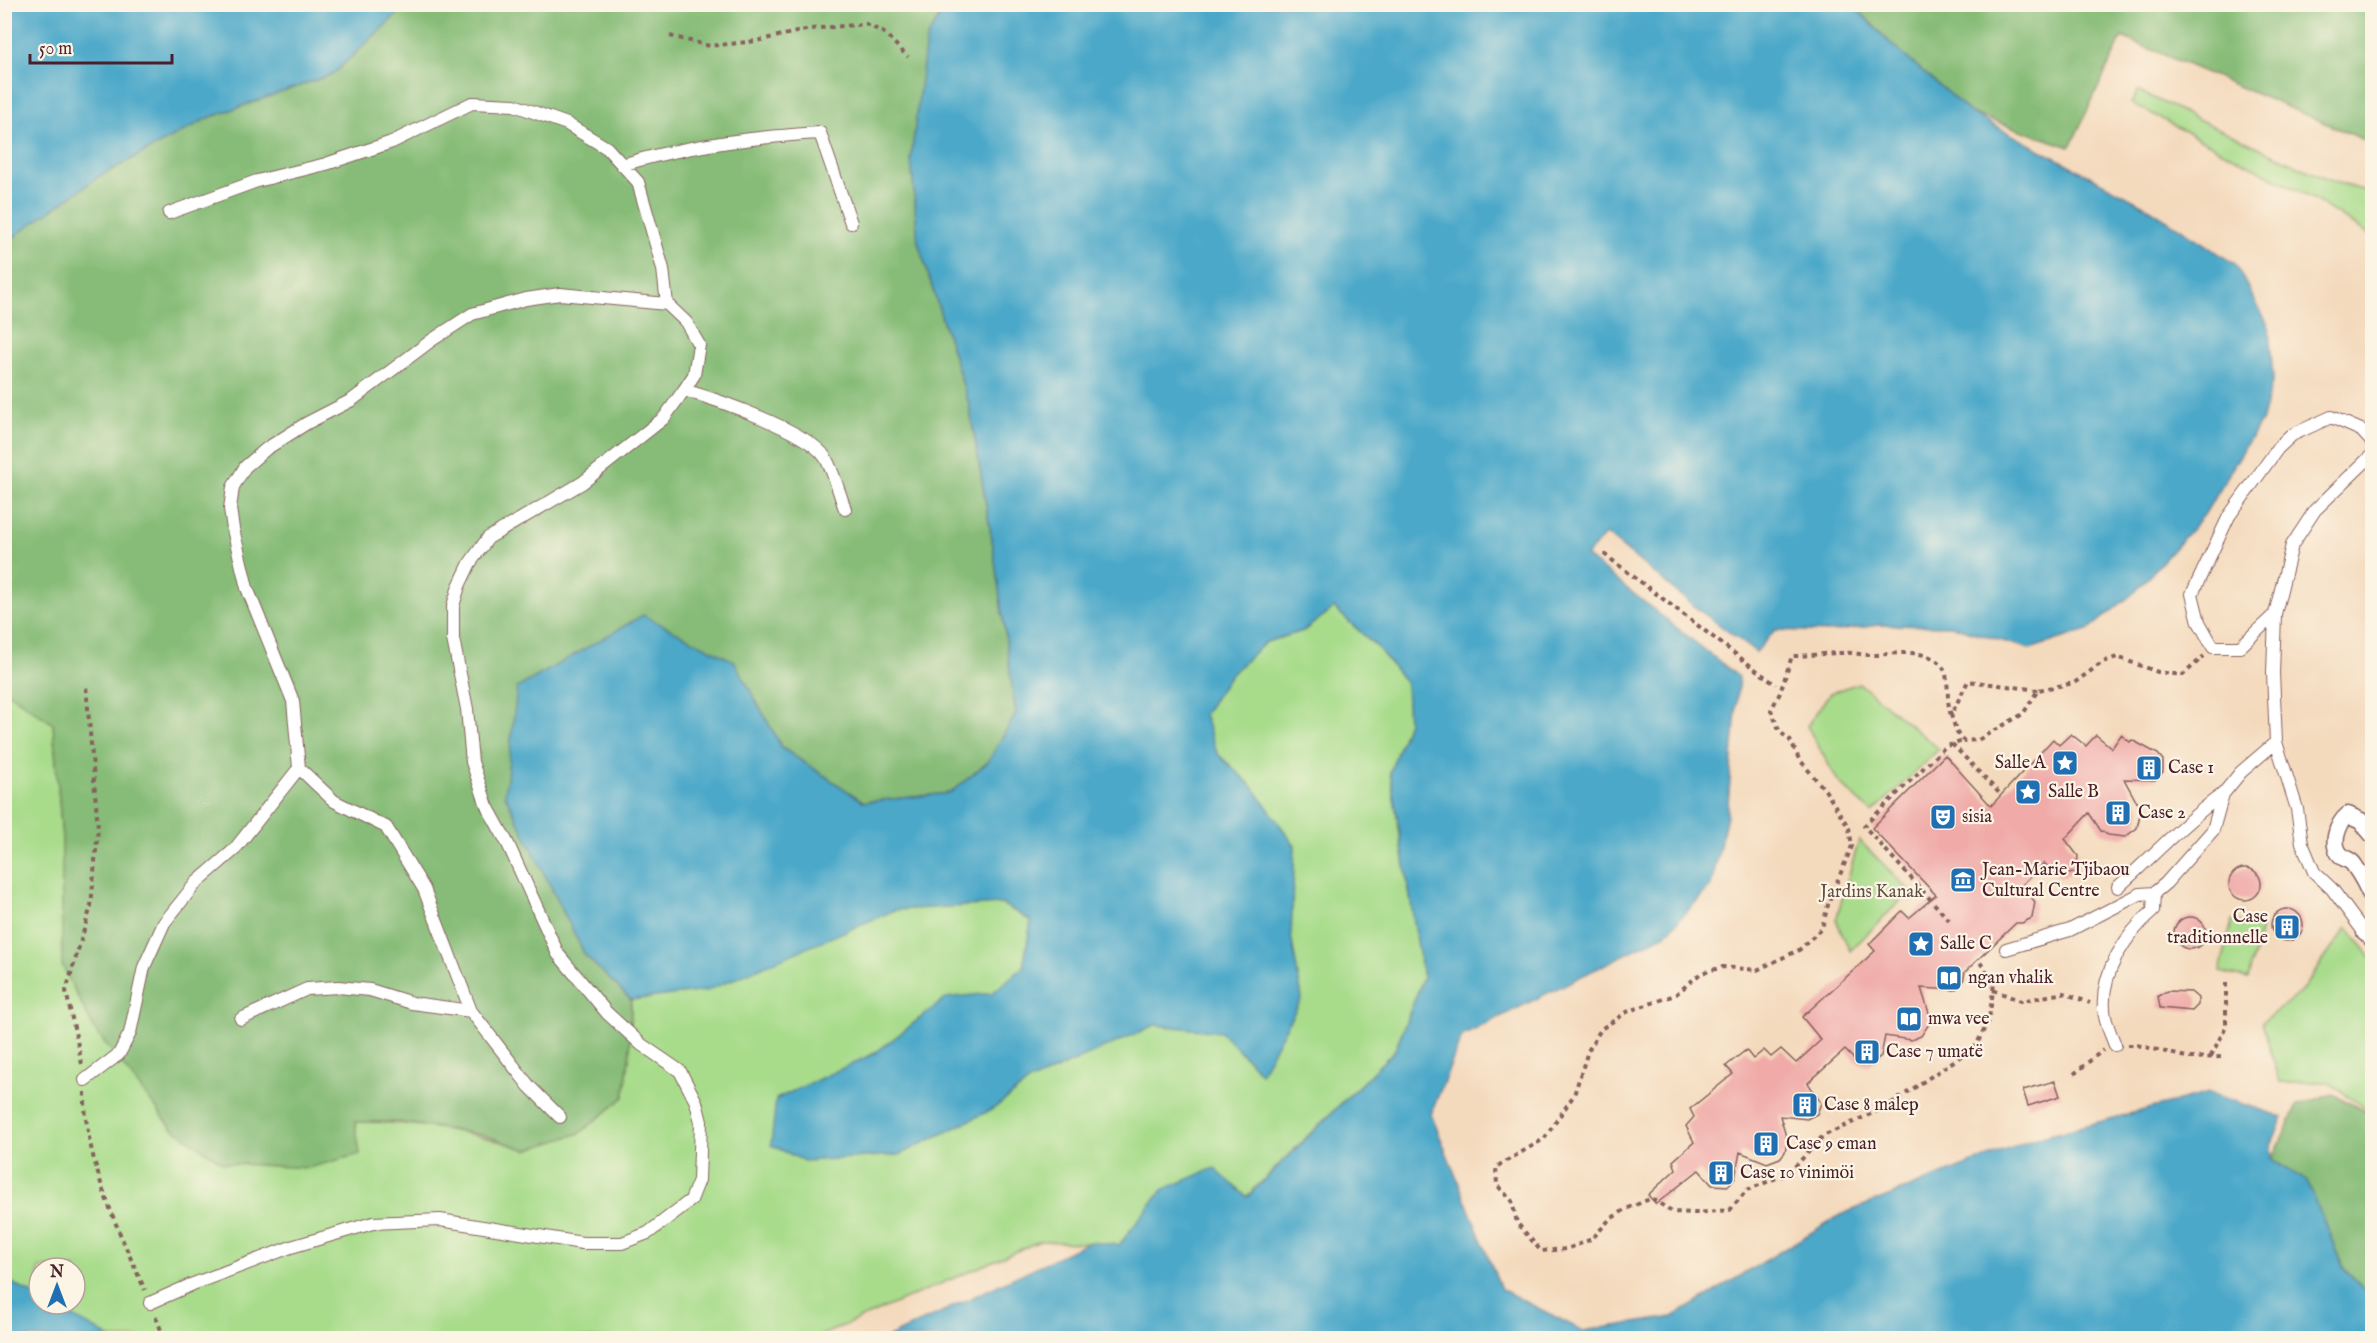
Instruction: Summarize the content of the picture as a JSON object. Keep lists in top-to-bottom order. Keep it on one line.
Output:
{"parks":["Jardins Kanak"],"places":{"place":["Salle A","Salle B","Salle C"],"building":["Case 1","Case 2","Case traditionnelle","Case 7 umatë","Case 8 malep","Case 9 eman","Case 10 vinimöi"],"theatre":["sisia"],"museum":["Jean-Marie Tjibaou Cultural Centre"],"library":["ngan vhalik","mwa vee"]},"scale_bar":"50 m","north":"top"}
